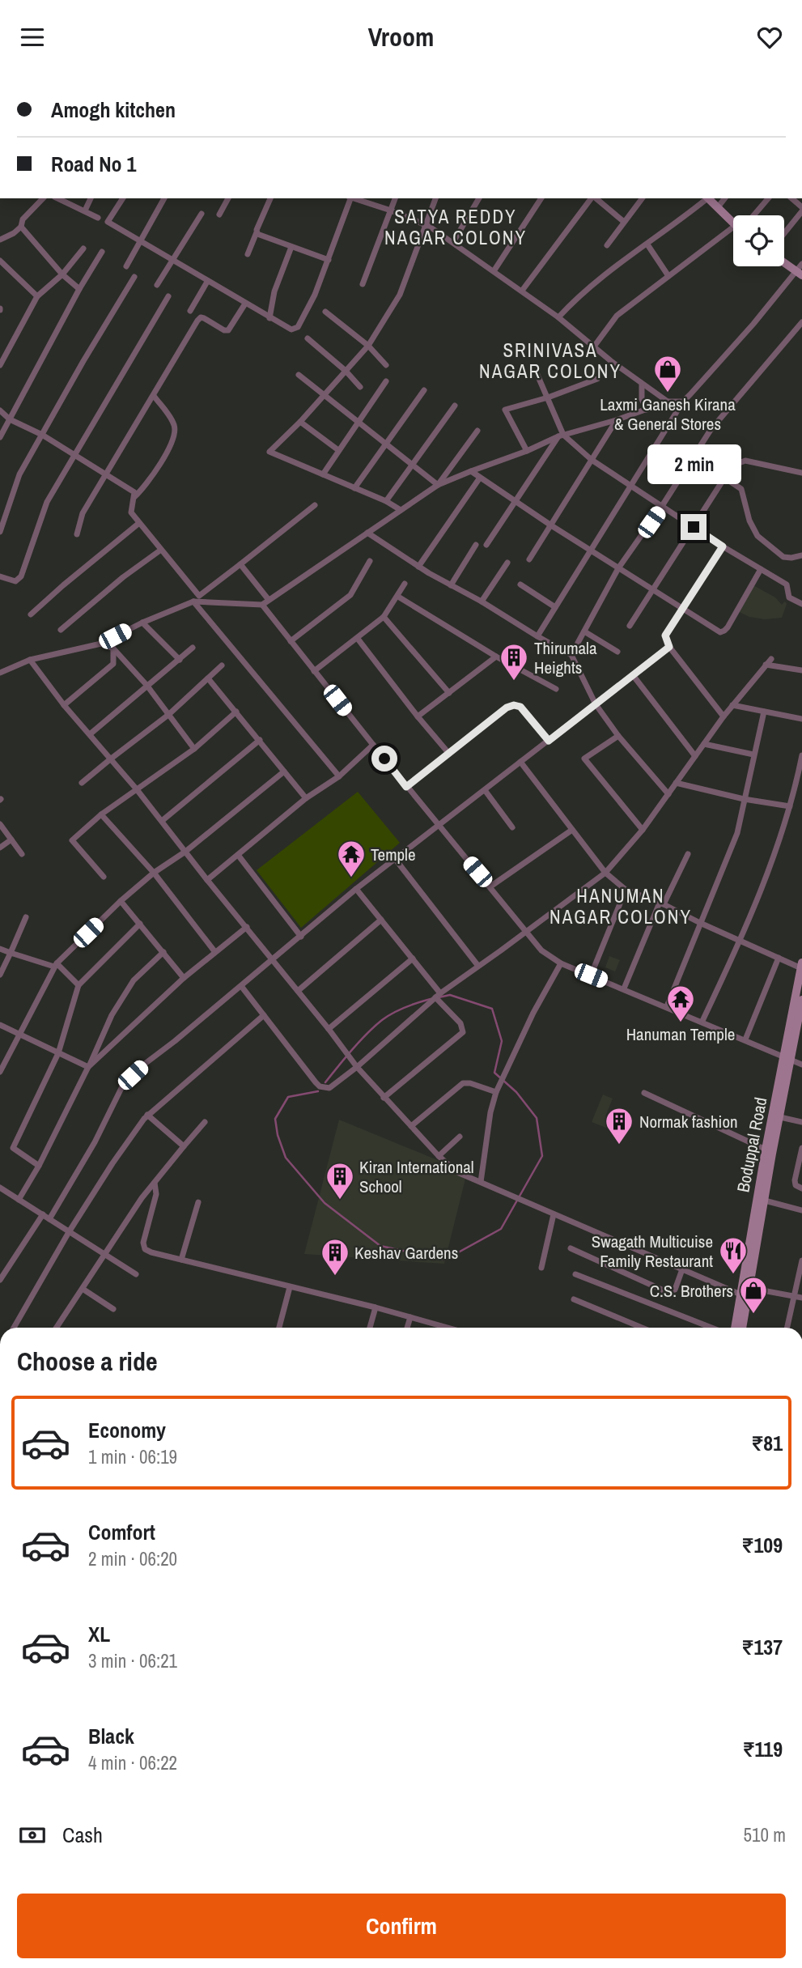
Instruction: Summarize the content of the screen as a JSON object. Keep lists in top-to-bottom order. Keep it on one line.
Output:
{"streets":{"street":["Boduppal Road"]},"districts":["SATYA REDDY NAGAR COLONY","SRINIVASA NAGAR COLONY","HANUMAN NAGAR COLONY"],"places":{"shop":["Laxmi Ganesh Kirana & General Stores","C.S. Brothers"],"building":["Thirumala Heights","Normak fashion","Kiran International School","Keshav Gardens"],"temple":["Temple","Hanuman Temple"],"restaurant":["Swagath Multicuise Family Restaurant"]},"page":{"header":"Vroom","banner":["Amogh kitchen","Road No 1"],"bubble":"2 min","heading":"Choose a ride","list":[{"name":"Economy","note":"1 min · 06:19","value":"₹81"},{"name":"Comfort","note":"2 min · 06:20","value":"₹109"},{"name":"XL","note":"3 min · 06:21","value":"₹137"},{"name":"Black","note":"4 min · 06:22","value":"₹119"}],"pay":["Cash","510 m"],"buttons":"Confirm"}}
